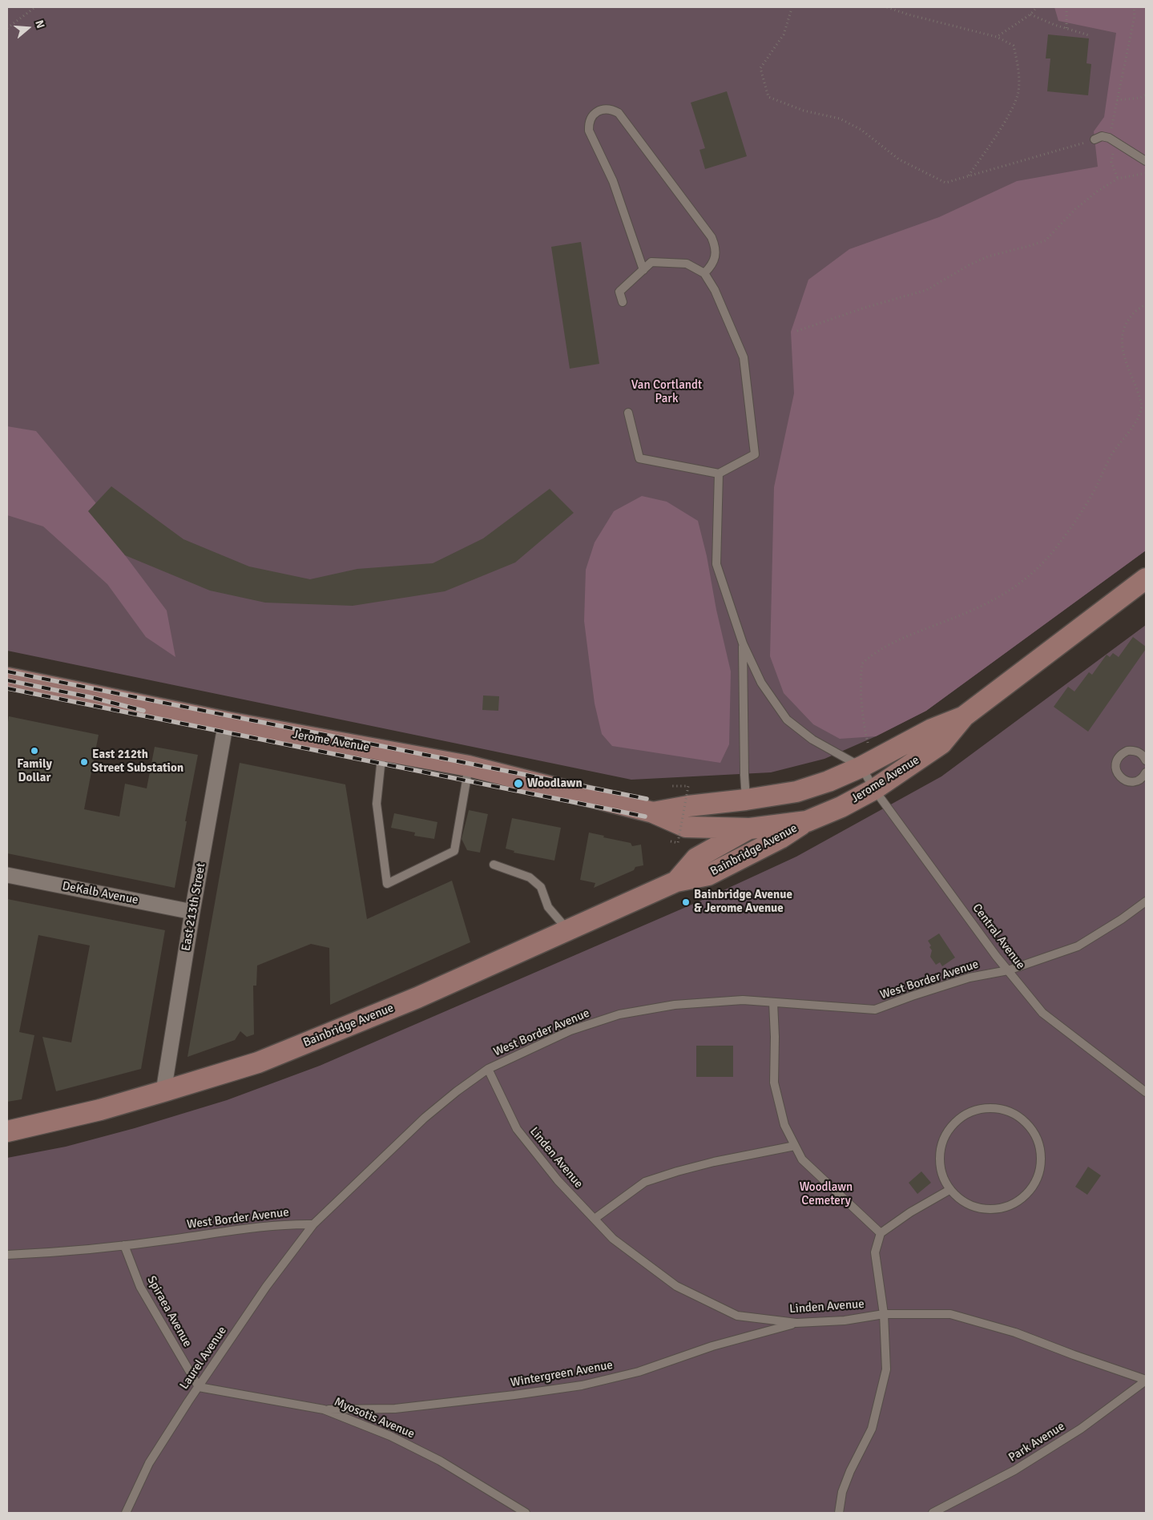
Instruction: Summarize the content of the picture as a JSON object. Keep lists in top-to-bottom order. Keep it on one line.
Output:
{"streets":{"main road":["Jerome Avenue","Bainbridge Avenue"],"street":["DeKalb Avenue","East 213th Street"],"lane":["Central Avenue","West Border Avenue","Linden Avenue","Spiraea Avenue","Laurel Avenue","Wintergreen Avenue","Myosotis Avenue","Park Avenue"]},"crossings":[["Jerome Avenue","Bainbridge Avenue"],["Jerome Avenue","East 213th Street"],["Jerome Avenue","Central Avenue"],["Bainbridge Avenue","East 213th Street"],["DeKalb Avenue","East 213th Street"],["Central Avenue","West Border Avenue"],["West Border Avenue","Linden Avenue"],["West Border Avenue","Spiraea Avenue"],["West Border Avenue","Laurel Avenue"],["Linden Avenue","Wintergreen Avenue"],["Linden Avenue","Park Avenue"],["Spiraea Avenue","Laurel Avenue"],["Spiraea Avenue","Myosotis Avenue"],["Laurel Avenue","Myosotis Avenue"],["Wintergreen Avenue","Myosotis Avenue"]],"parks":["Van Cortlandt Park","Woodlawn Cemetery"],"places":["Family Dollar","East 212th Street Substation","Woodlawn","Bainbridge Avenue & Jerome Avenue"],"north":"right"}
